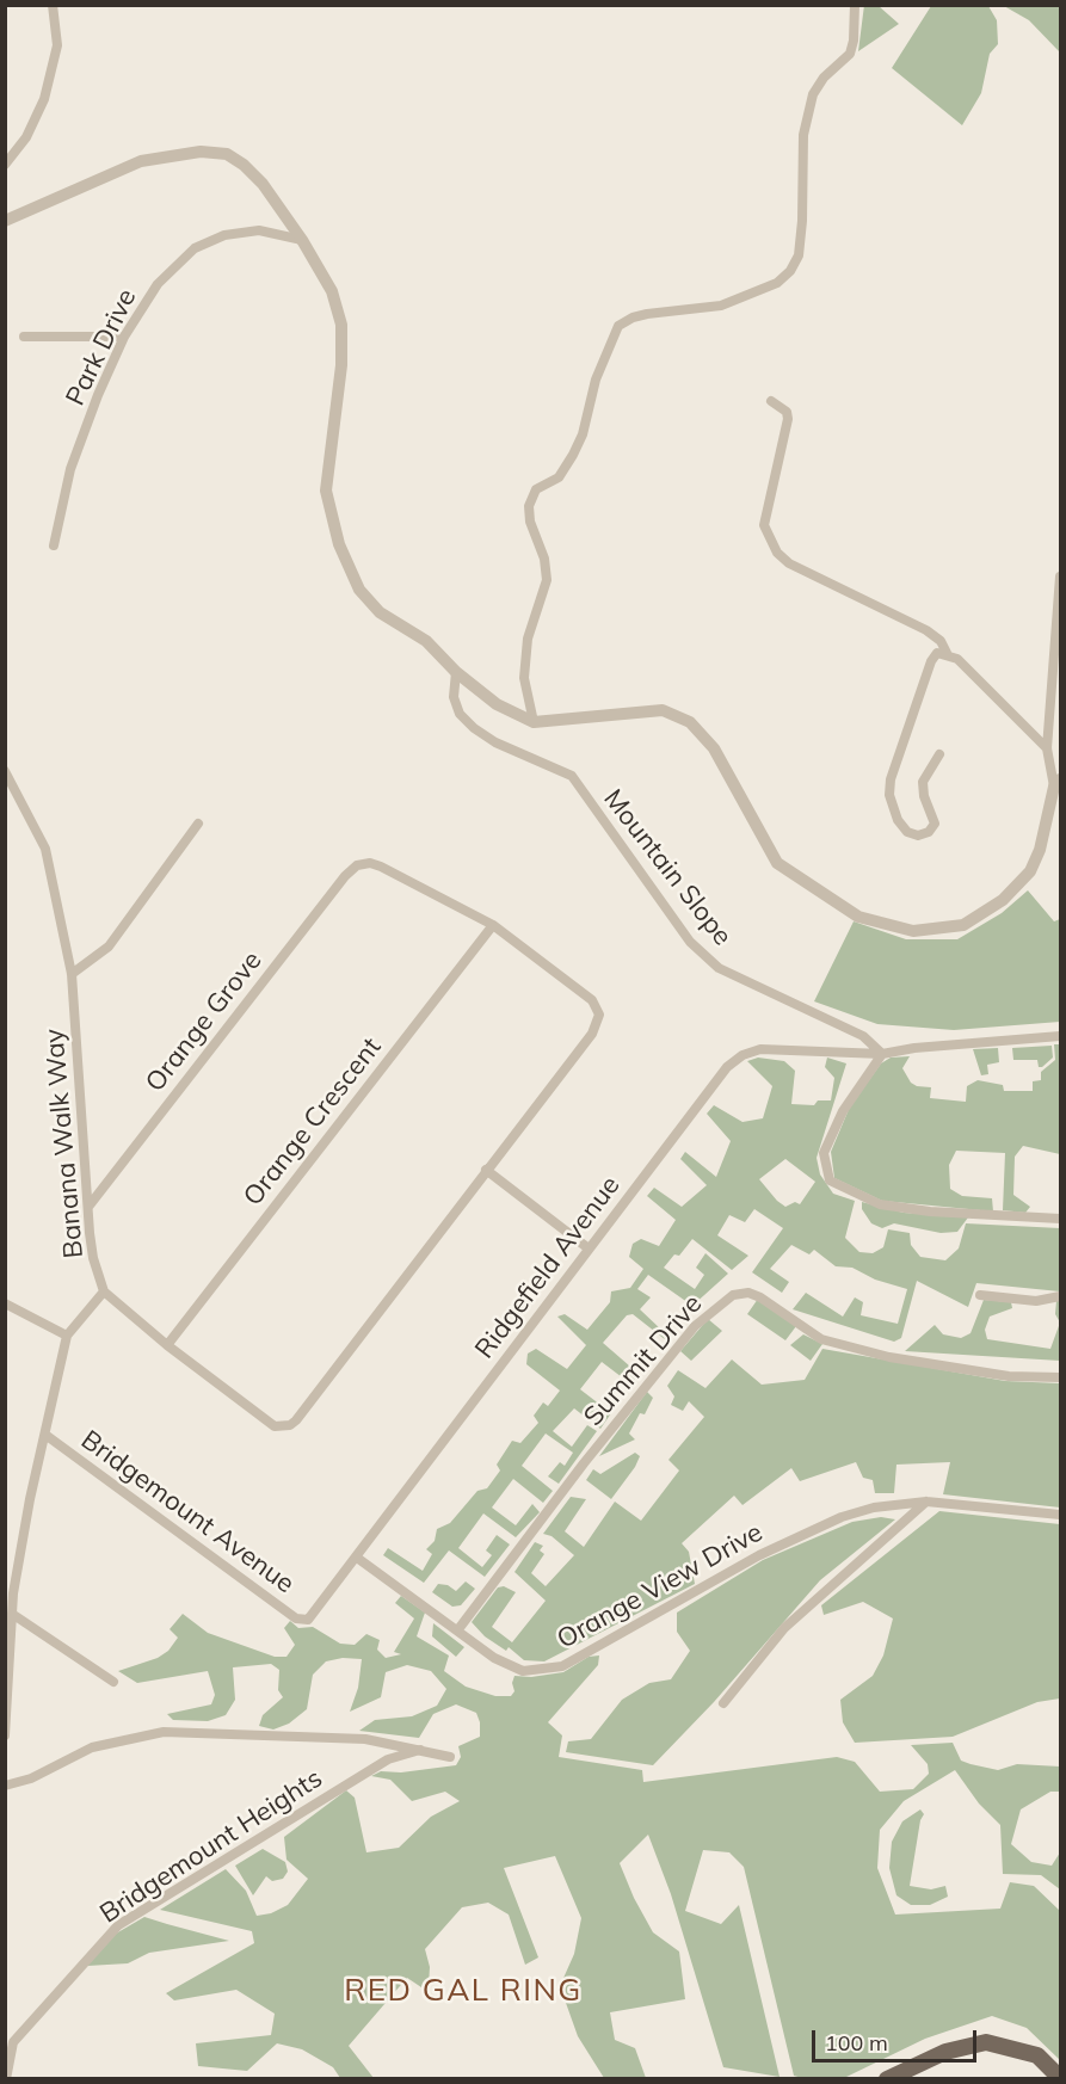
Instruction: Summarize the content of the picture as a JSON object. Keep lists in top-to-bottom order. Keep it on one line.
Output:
{"streets":{"street":["Park Drive","Mountain Slope","Orange Grove","Orange Crescent","Banana Walk Way","Ridgefield Avenue","Summit Drive","Bridgemount Avenue","Orange View Drive","Bridgemount Heights"]},"crossings":[["Mountain Slope","Ridgefield Avenue"],["Orange Grove","Orange Crescent"],["Orange Grove","Banana Walk Way"],["Orange Crescent","Banana Walk Way"],["Ridgefield Avenue","Bridgemount Avenue"],["Ridgefield Avenue","Orange View Drive"],["Summit Drive","Orange View Drive"]],"districts":["RED GAL RING"],"scale_bar":"100 m"}
